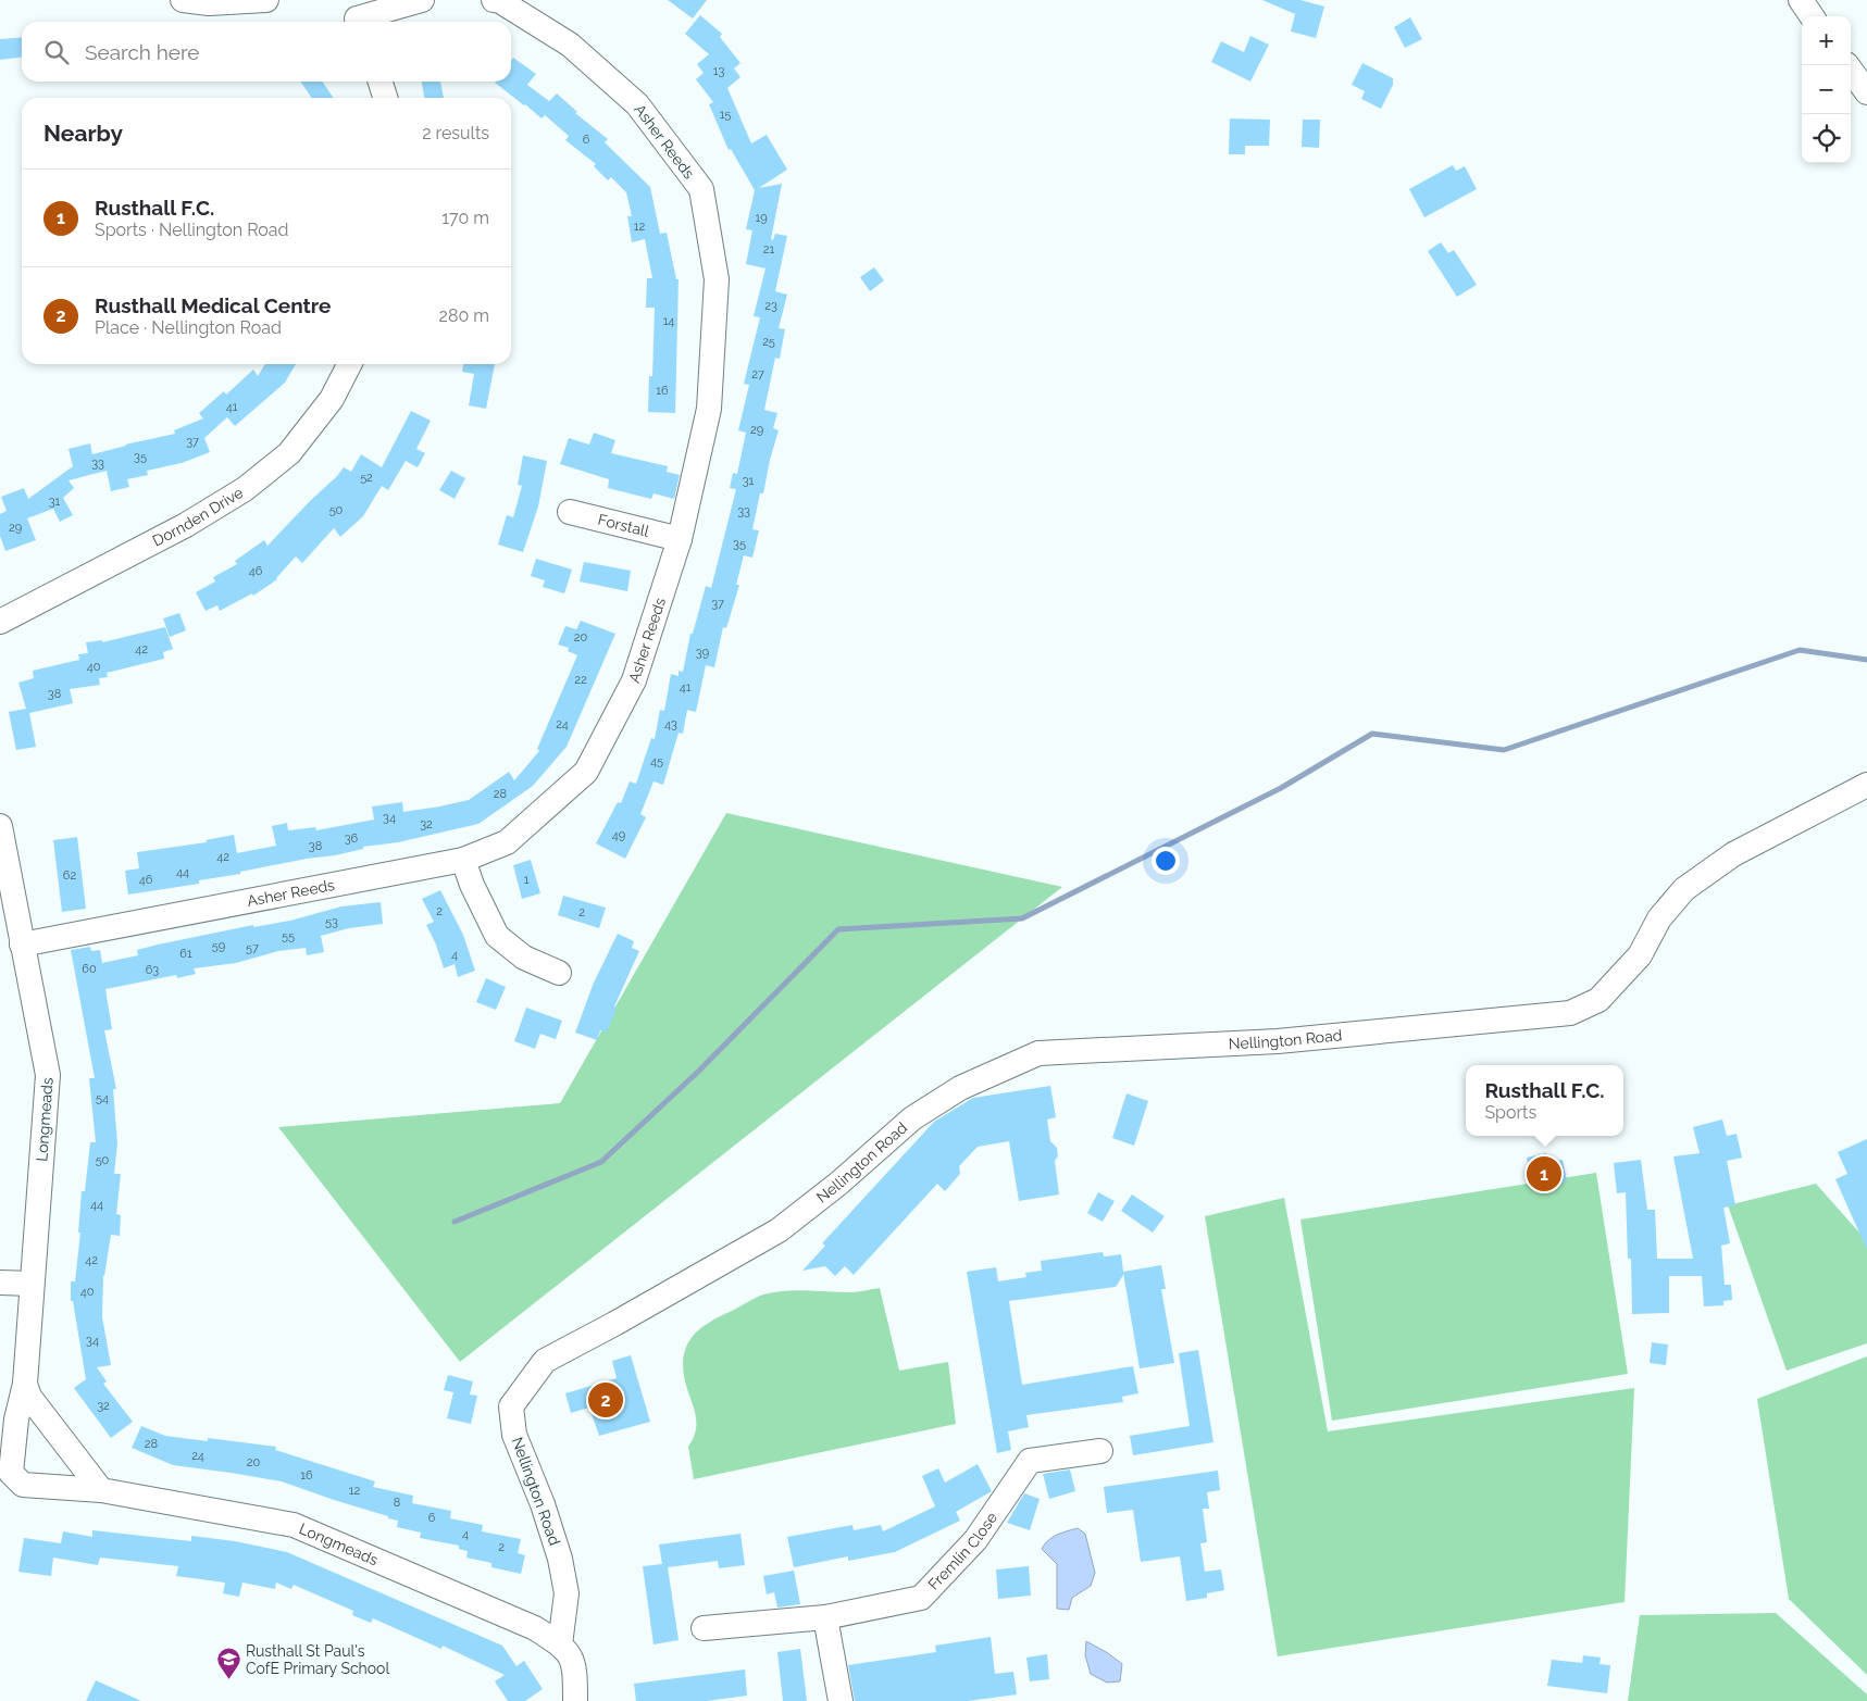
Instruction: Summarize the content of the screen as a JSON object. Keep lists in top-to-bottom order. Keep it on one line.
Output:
{"streets":{"street":["Asher Reeds","Dornden Drive","Forstall","Nellington Road","Longmeads","Fremlin Close"]},"crossings":[["Asher Reeds","Forstall"],["Asher Reeds","Longmeads"],["Nellington Road","Longmeads"]],"places":{"school or university":["Rusthall St Paul's CofE Primary School"]},"house_numbers":["13","15","6","19","12","21","23","14","25","27","16","41","29","37","35","33","52","31","31","50","33","29","35","46","37","20","42","39","40","22","41","38","24","43","45","28","34","32","49","36","38","42","44","62","46","1","2","2","53","55","59","57","61","4","60","63","54","50","44","42","40","34","32","28","24","20","16","12","8","6","4","2"],"page":{"map_buttons":["+","−"],"search":"Search here","heading":["Nearby","2 results"],"list":[{"mark":"1","name":"Rusthall F.C.","note":"Sports · Nellington Road","value":"170 m"},{"mark":"2","name":"Rusthall Medical Centre","note":"Place · Nellington Road","value":"280 m"}],"popup":["Rusthall F.C.","Sports"],"pins":["1","2"]}}
